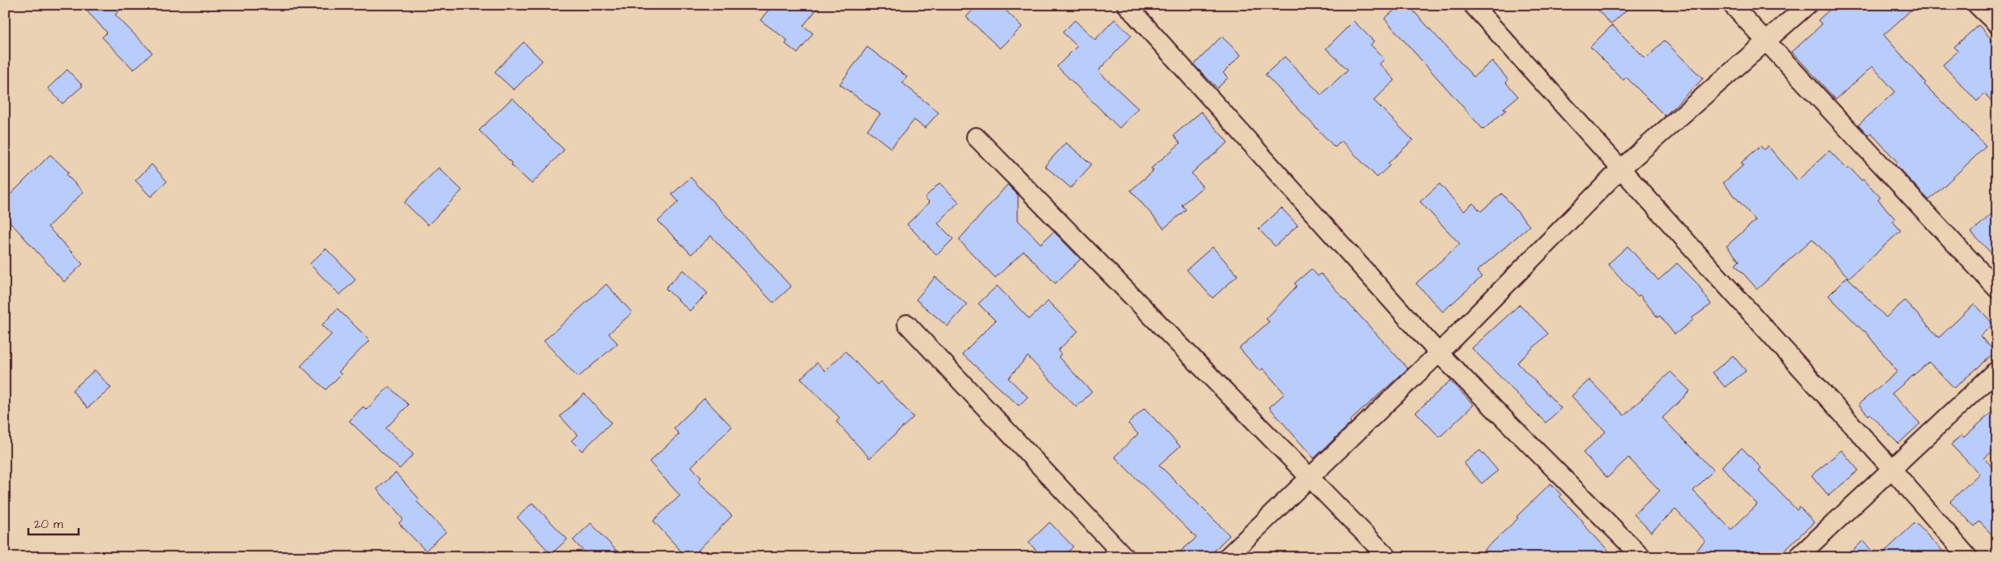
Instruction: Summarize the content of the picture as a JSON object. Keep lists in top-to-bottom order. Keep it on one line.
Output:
{"scale_bar":"20 m"}
